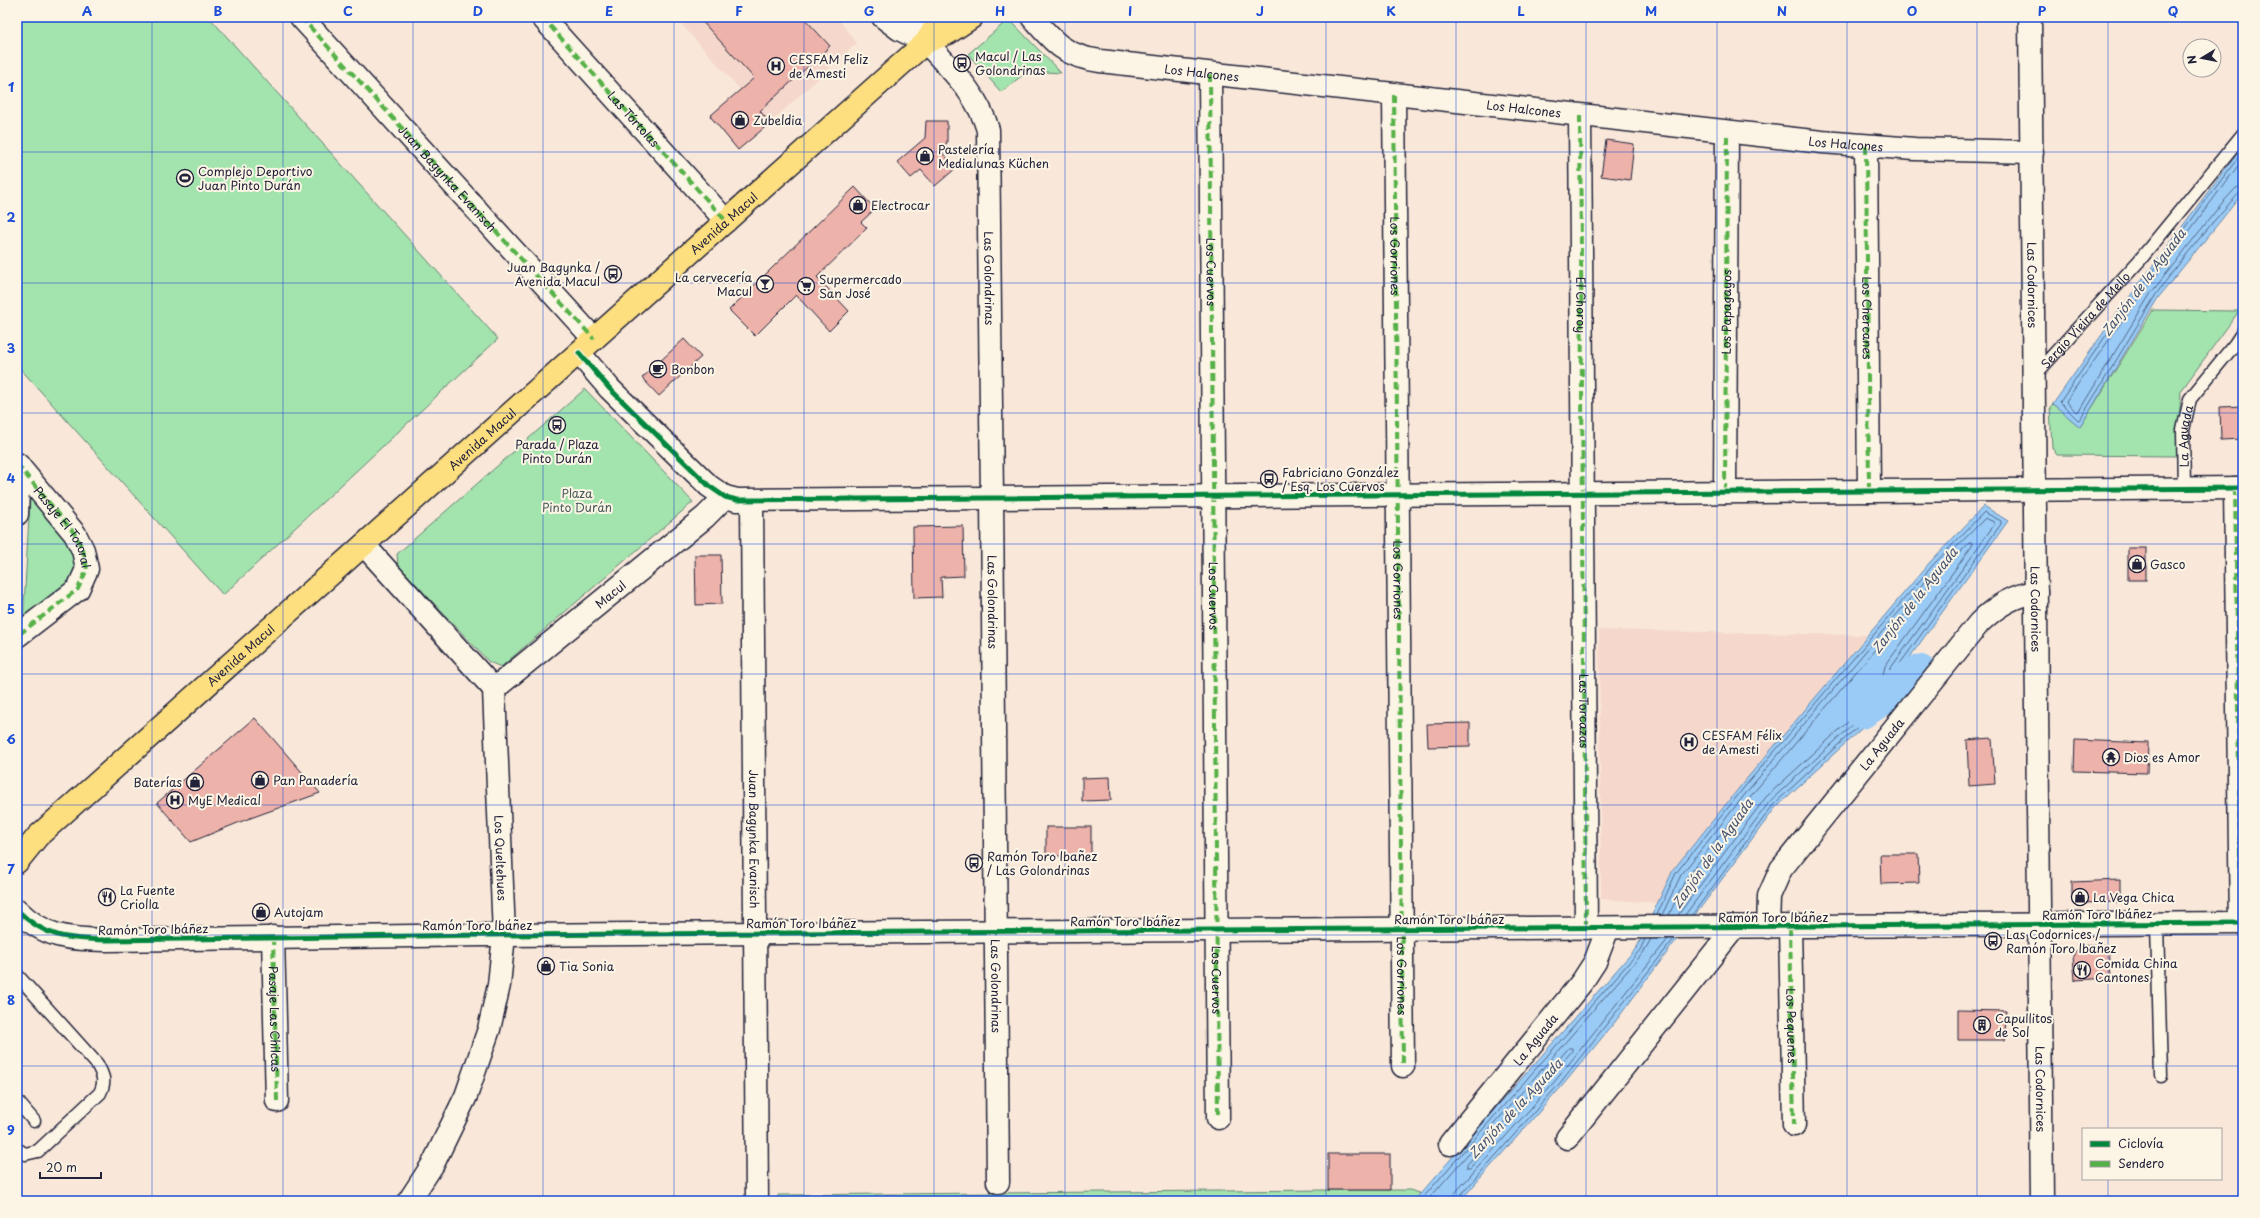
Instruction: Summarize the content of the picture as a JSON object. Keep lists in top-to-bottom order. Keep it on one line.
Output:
{"streets":{"main road":["Avenida Macul"],"street":["Los Halcones","Las Tórtolas","Juan Bagynka Evanisch","Los Gorriones","Los Cuervos","Las Golondrinas","Las Codornices","El Choroy","Los Papagayos","Los Chercanes","La Aguada","Pasaje El Totoral","Macul","Las Torcazas","Los Queltehues","Ramón Toro Ibáñez","Pasaje Las Chilcas","Los Pequenes"],"lane":["Sergio Vieira de Mello"]},"crossings":[["Los Halcones","Los Gorriones"],["Los Halcones","Los Cuervos"],["Los Halcones","Las Codornices"],["Los Halcones","El Choroy"],["Los Halcones","Los Papagayos"],["Los Halcones","Los Chercanes"],["Las Tórtolas","Avenida Macul"],["Juan Bagynka Evanisch","Avenida Macul"],["Juan Bagynka Evanisch","Macul"],["Juan Bagynka Evanisch","Ramón Toro Ibáñez"],["Avenida Macul","Las Golondrinas"],["Los Gorriones","Ramón Toro Ibáñez"],["Los Cuervos","Ramón Toro Ibáñez"],["Las Golondrinas","Ramón Toro Ibáñez"],["Las Codornices","Sergio Vieira de Mello"],["Las Codornices","La Aguada"],["Las Codornices","Ramón Toro Ibáñez"],["El Choroy","Las Torcazas"],["La Aguada","Ramón Toro Ibáñez"],["Macul","Los Queltehues"],["Las Torcazas","Ramón Toro Ibáñez"],["Los Queltehues","Ramón Toro Ibáñez"],["Ramón Toro Ibáñez","Pasaje Las Chilcas"],["Ramón Toro Ibáñez","Los Pequenes"]],"water":["Zanjón de la Aguada"],"parks":["Plaza Pinto Durán"],"places":{"bus stop":["Macul / Las Golondrinas","Juan Bagynka / Avenida Macul","Parada / Plaza Pinto Durán","Fabriciano González / Esq. Los Cuervos","Ramón Toro Ibañez / Las Golondrinas","Las Codornices / Ramón Toro Ibañez"],"hospital":["CESFAM Feliz de Amesti","CESFAM Félix de Amesti","MyE Medical"],"shop":["Zubeldia","Pastelería Medialunas Küchen","Electrocar","Gasco","Pan Panadería","Baterías","La Vega Chica","Autojam","Tia Sonia"],"sports":["Complejo Deportivo Juan Pinto Durán"],"bar":["La cervecería Macul"],"supermarket":["Supermercado San José"],"cafe":["Bonbon"],"temple":["Dios es Amor"],"restaurant":["La Fuente Criolla","Comida China Cantones"],"building":["Capullitos de Sol"]},"legend":["Ciclovía","Sendero"],"scale_bar":"20 m","north":"left","grid":{"columns":["A","B","C","D","E","F","G","H","I","J","K","L","M","N","O","P","Q"],"rows":["1","2","3","4","5","6","7","8","9"]}}
